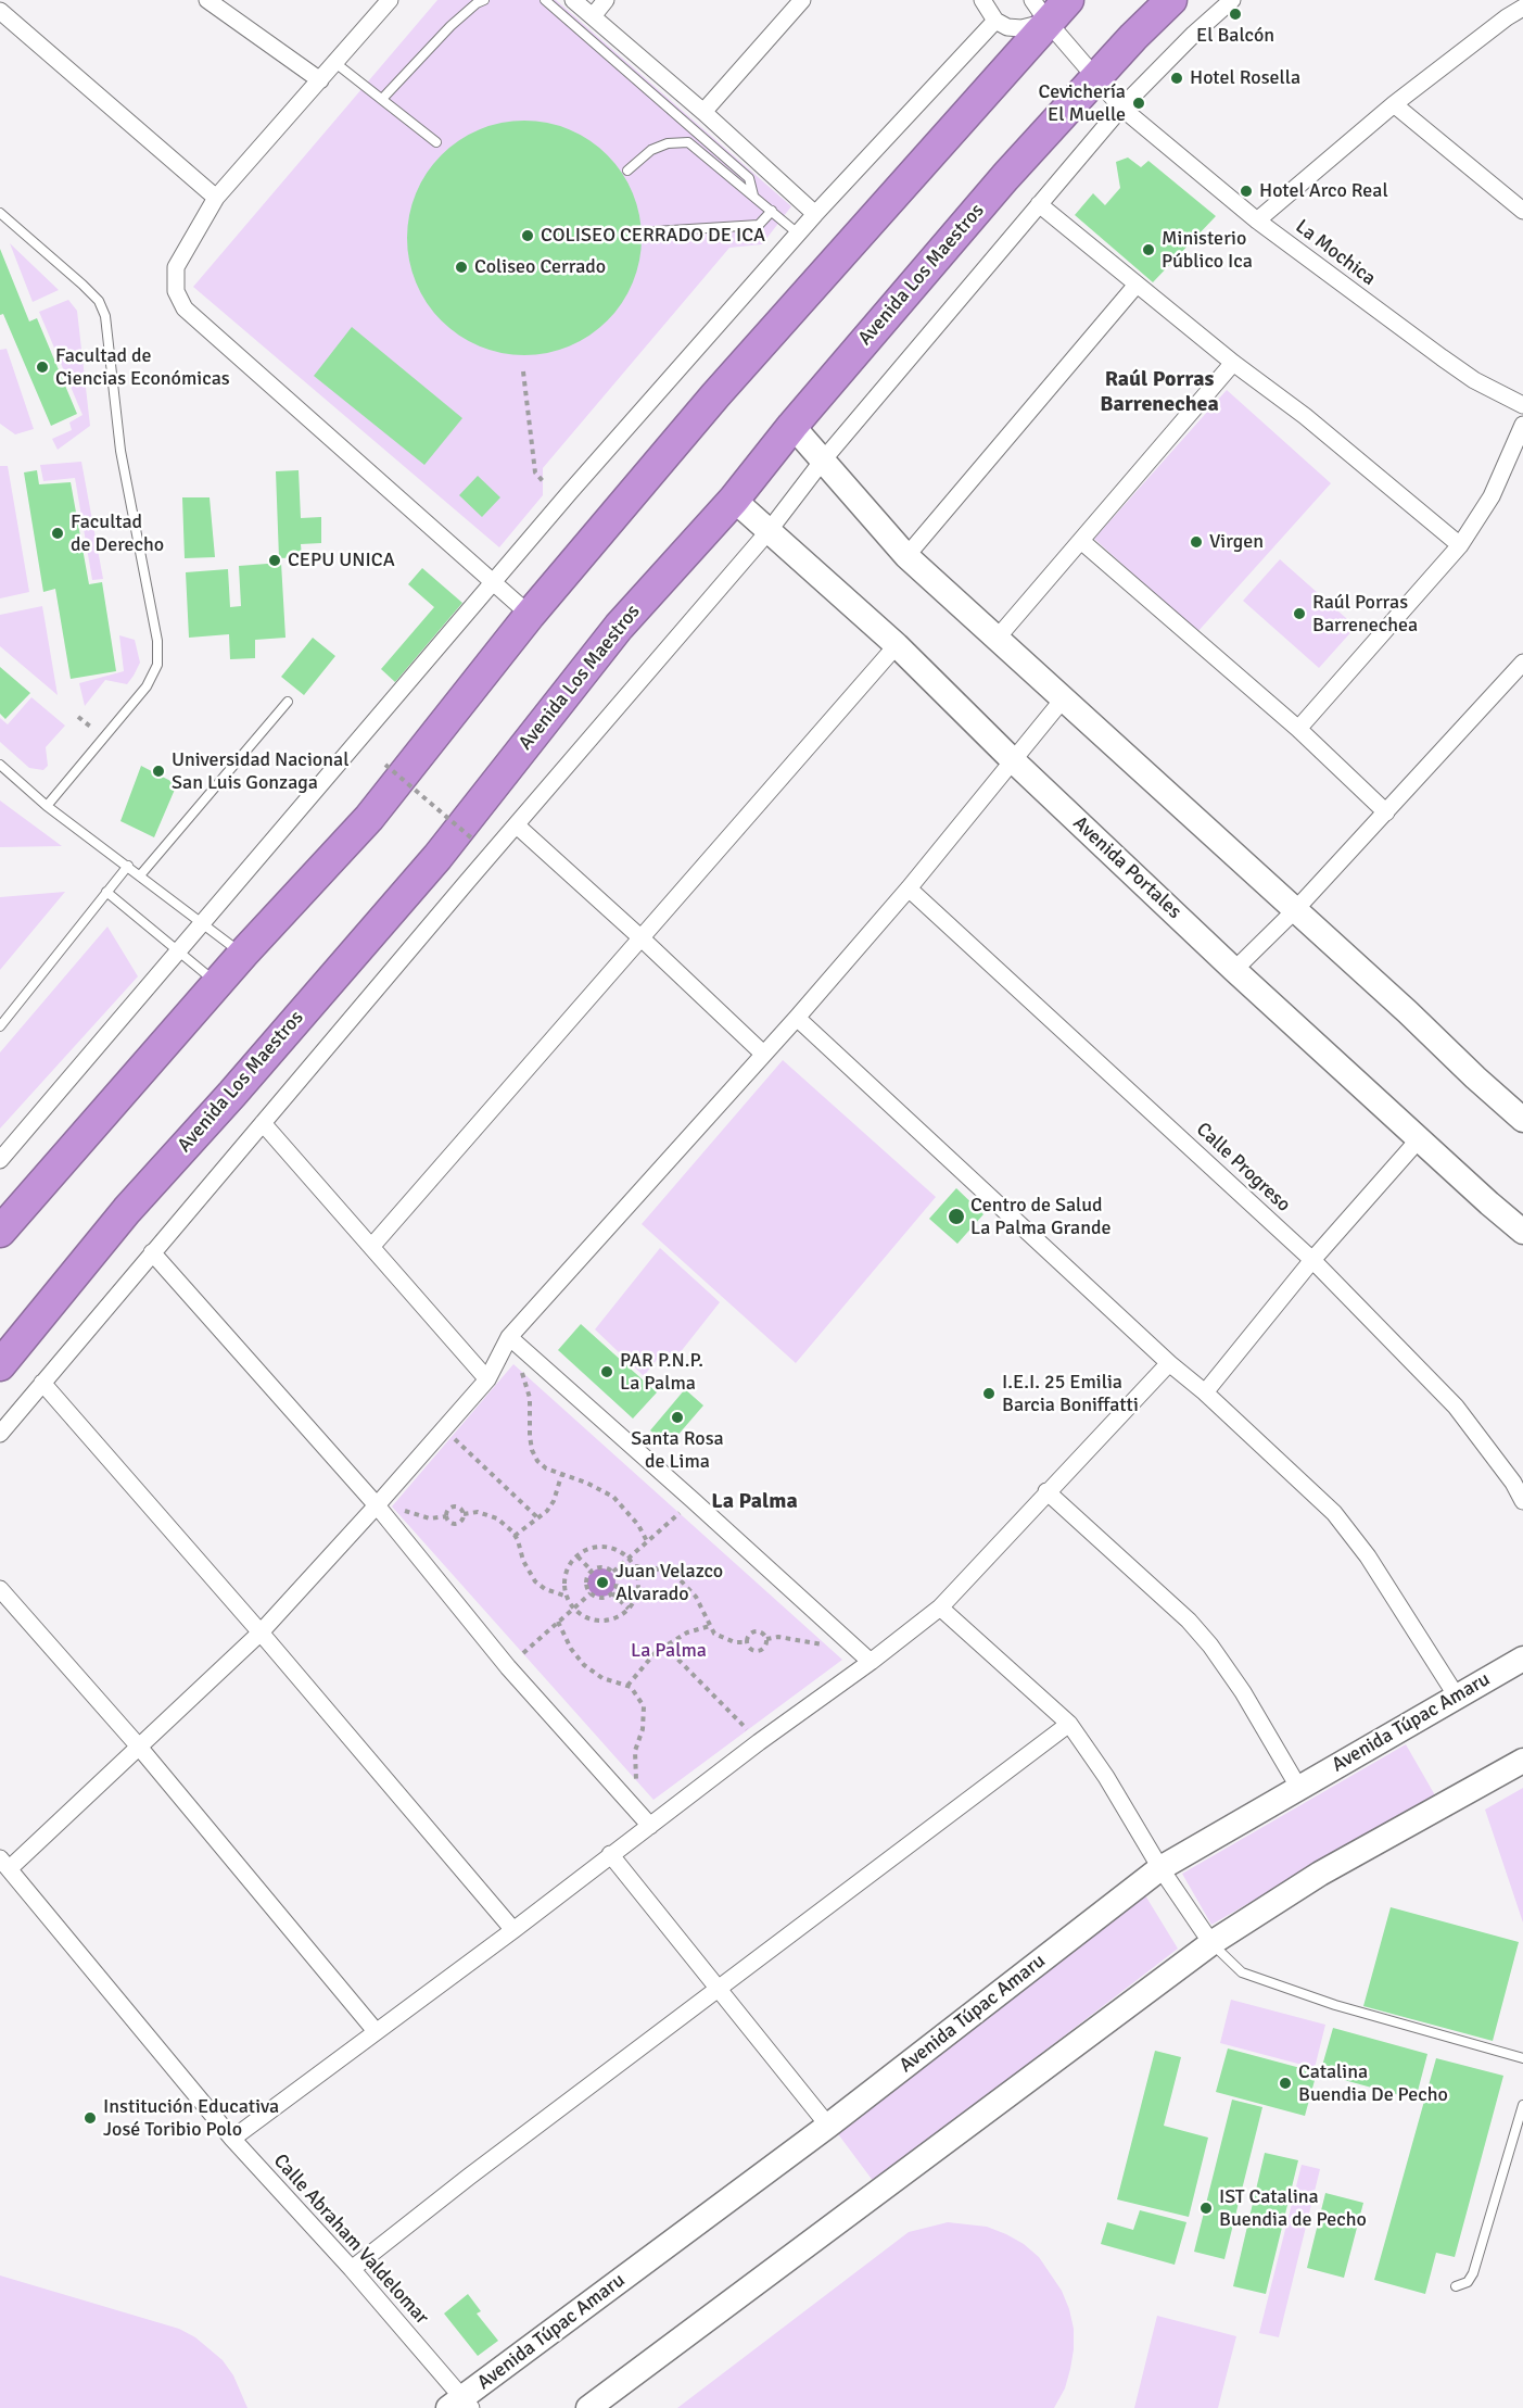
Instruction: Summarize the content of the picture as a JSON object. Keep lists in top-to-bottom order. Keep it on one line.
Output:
{"streets":{"highway":["Avenida Los Maestros"],"main road":["Avenida Portales","Avenida Túpac Amaru"],"street":["La Mochica","Calle Progreso","Calle Abraham Valdelomar"]},"crossings":[["La Mochica","Avenida Los Maestros"],["Avenida Los Maestros","Avenida Portales"],["Avenida Túpac Amaru","Calle Abraham Valdelomar"]],"districts":["Raúl Porras Barrenechea","La Palma"],"parks":["La Palma"],"places":["El Balcón","Hotel Rosella","Cevichería El Muelle","Hotel Arco Real","COLISEO CERRADO DE ICA","Ministerio Público Ica","Coliseo Cerrado","Facultad de Ciencias Económicas","Facultad de Derecho","Virgen","CEPU UNICA","Raúl Porras Barrenechea","Universidad Nacional San Luis Gonzaga","Centro de Salud La Palma Grande","PAR P.N.P. La Palma","I.E.I. 25 Emilia Barcia Boniffatti","Santa Rosa de Lima","Juan Velazco Alvarado","Catalina Buendia De Pecho","Institución Educativa José Toribio Polo","IST Catalina Buendia de Pecho"]}
